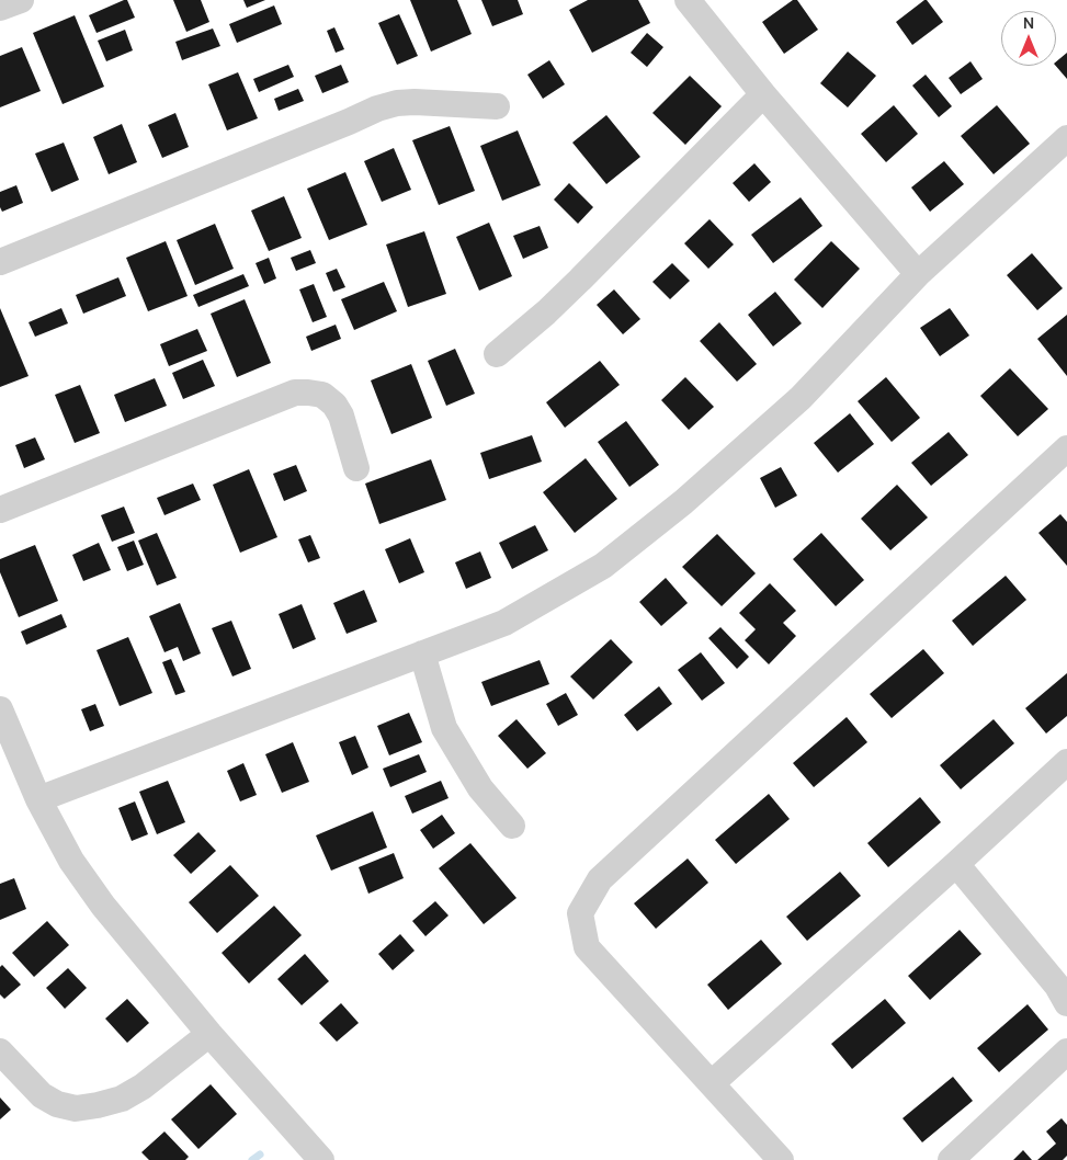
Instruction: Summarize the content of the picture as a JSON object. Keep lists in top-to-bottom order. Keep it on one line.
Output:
{"north":"top"}
